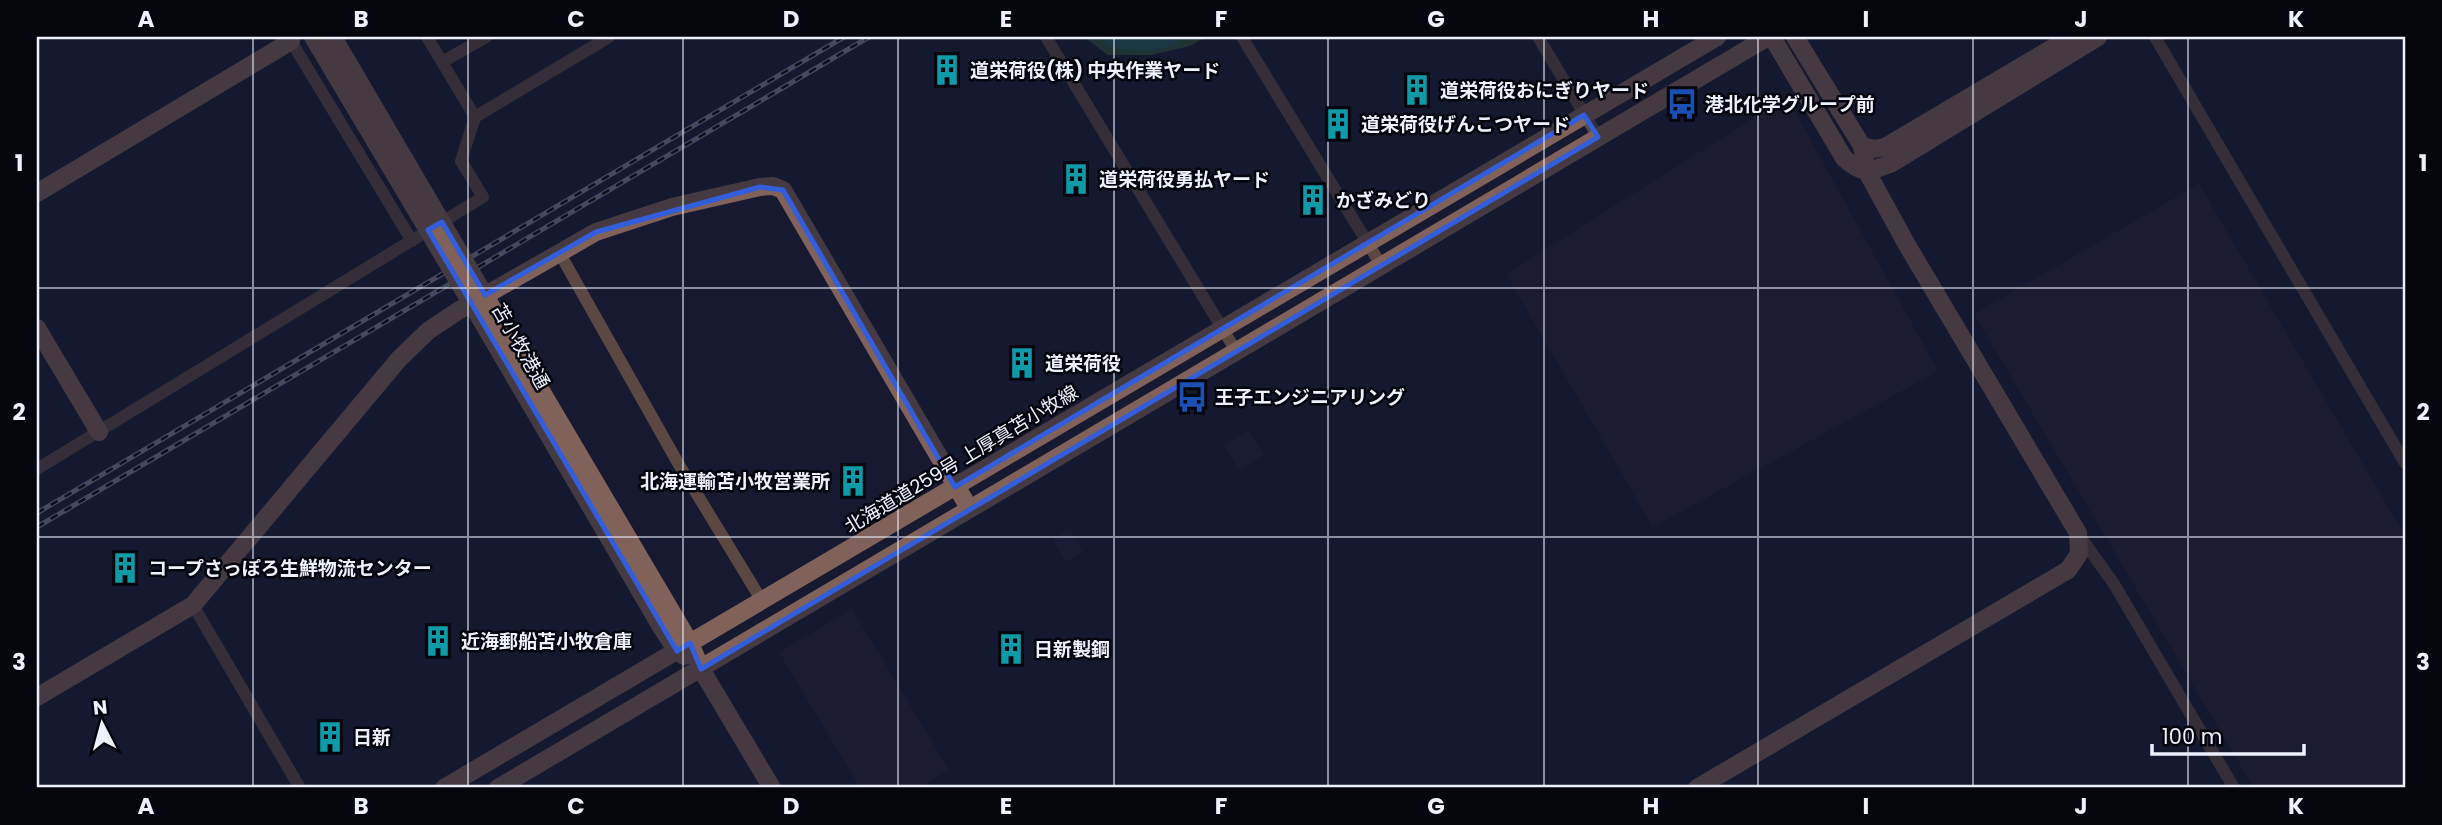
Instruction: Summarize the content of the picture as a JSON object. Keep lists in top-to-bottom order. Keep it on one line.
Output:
{"streets":{"street":["苫小牧港通","北海道道259号 上厚真苫小牧線"]},"crossings":[["苫小牧港通","北海道道259号 上厚真苫小牧線"]],"places":{"building":["道栄荷役(株) 中央作業ヤード","道栄荷役おにぎりヤード","道栄荷役げんこつヤード","道栄荷役勇払ヤード","かざみどり","道栄荷役","北海運輸苫小牧営業所","コープさっぽろ生鮮物流センター","近海郵船苫小牧倉庫","日新製鋼","日新"],"bus stop":["港北化学グループ前","王子エンジニアリング"]},"scale_bar":"100 m","north":"top","grid":{"columns":["A","B","C","D","E","F","G","H","I","J","K"],"rows":["1","2","3"]}}
